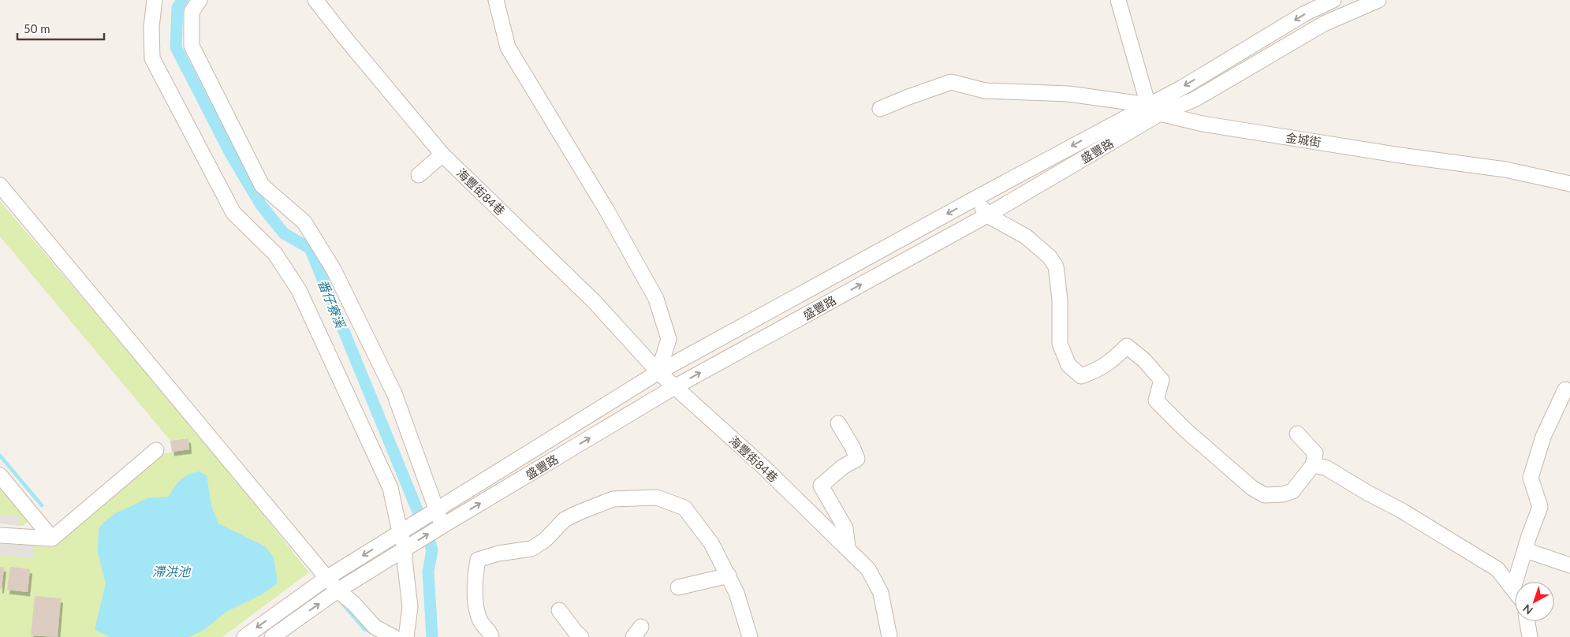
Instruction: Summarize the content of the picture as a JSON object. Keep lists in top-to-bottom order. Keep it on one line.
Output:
{"streets":{"street":["金城街","盛豐路","海豐街84巷"]},"crossings":[["金城街","盛豐路"],["盛豐路","海豐街84巷"]],"water":["番仔寮溪","滯洪池"],"scale_bar":"50 m","north":"bottom left"}
